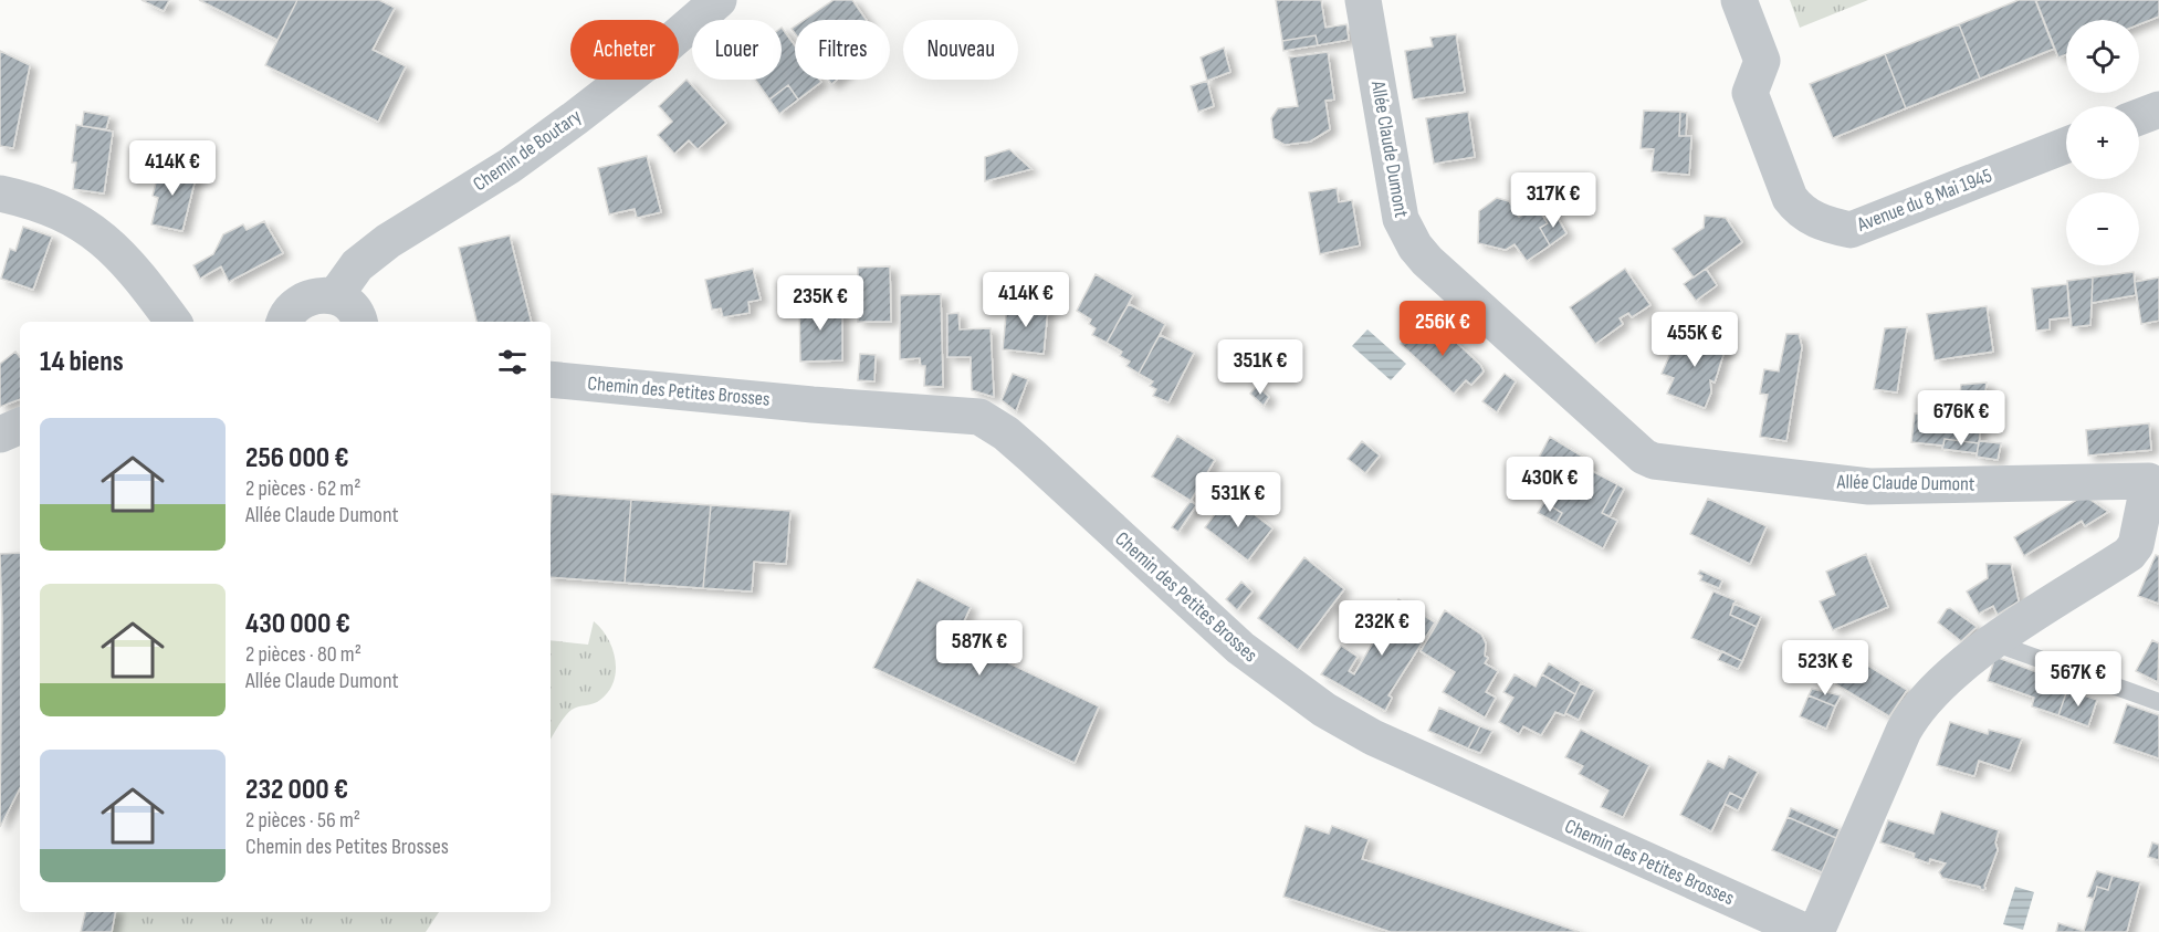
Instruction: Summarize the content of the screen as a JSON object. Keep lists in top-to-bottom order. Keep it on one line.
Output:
{"streets":{"street":["Allée Claude Dumont","Chemin de Boutary","Avenue du 8 Mai 1945","Chemin des Petites Brosses"]},"page":{"map_buttons":["+","−"],"chip":["Acheter","Louer","Filtres","Nouveau"],"price":["414K €","317K €","414K €","235K €","256K €","455K €","351K €","676K €","430K €","531K €","232K €","587K €","523K €","567K €"],"heading":"14 biens","list":[{"name":"256 000 €","note":"2 pièces · 62 m² · Allée Claude Dumont"},{"name":"430 000 €","note":"2 pièces · 80 m² · Allée Claude Dumont"},{"name":"232 000 €","note":"2 pièces · 56 m² · Chemin des Petites Brosses"}]}}
